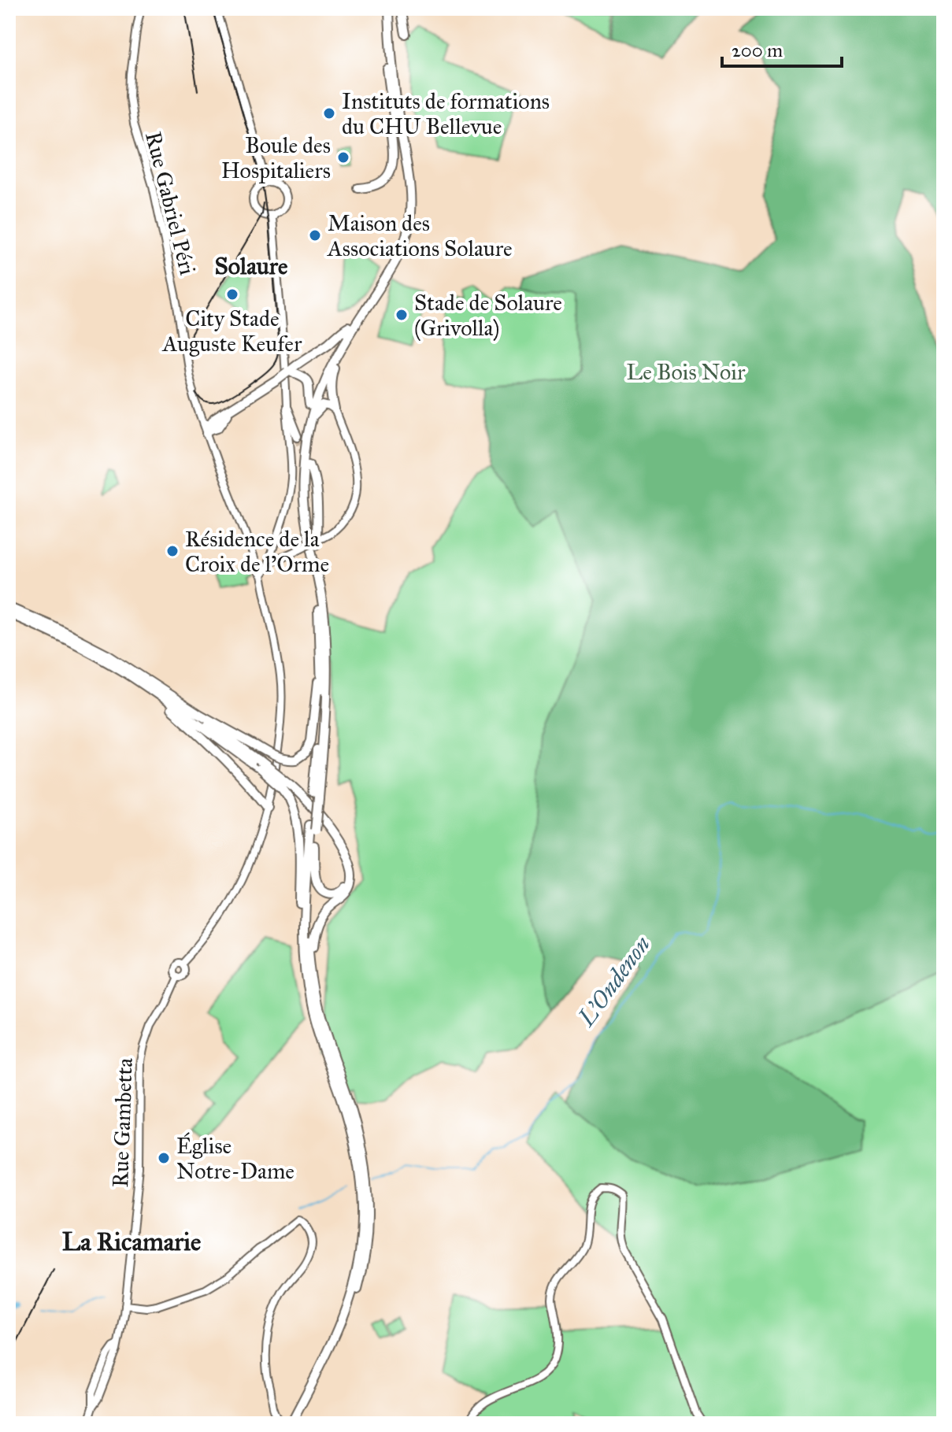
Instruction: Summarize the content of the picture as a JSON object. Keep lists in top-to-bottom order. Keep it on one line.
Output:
{"streets":{"main road":["Rue Gabriel Péri","Rue Gambetta"]},"districts":["Solaure","La Ricamarie"],"water":["L'Ondenon"],"parks":["Le Bois Noir"],"places":["Instituts de formations du CHU Bellevue","Boule des Hospitaliers","Maison des Associations Solaure","City Stade Auguste Keufer","Stade de Solaure (Grivolla)","Résidence de la Croix de l'Orme","Église Notre-Dame"],"scale_bar":"200 m"}
